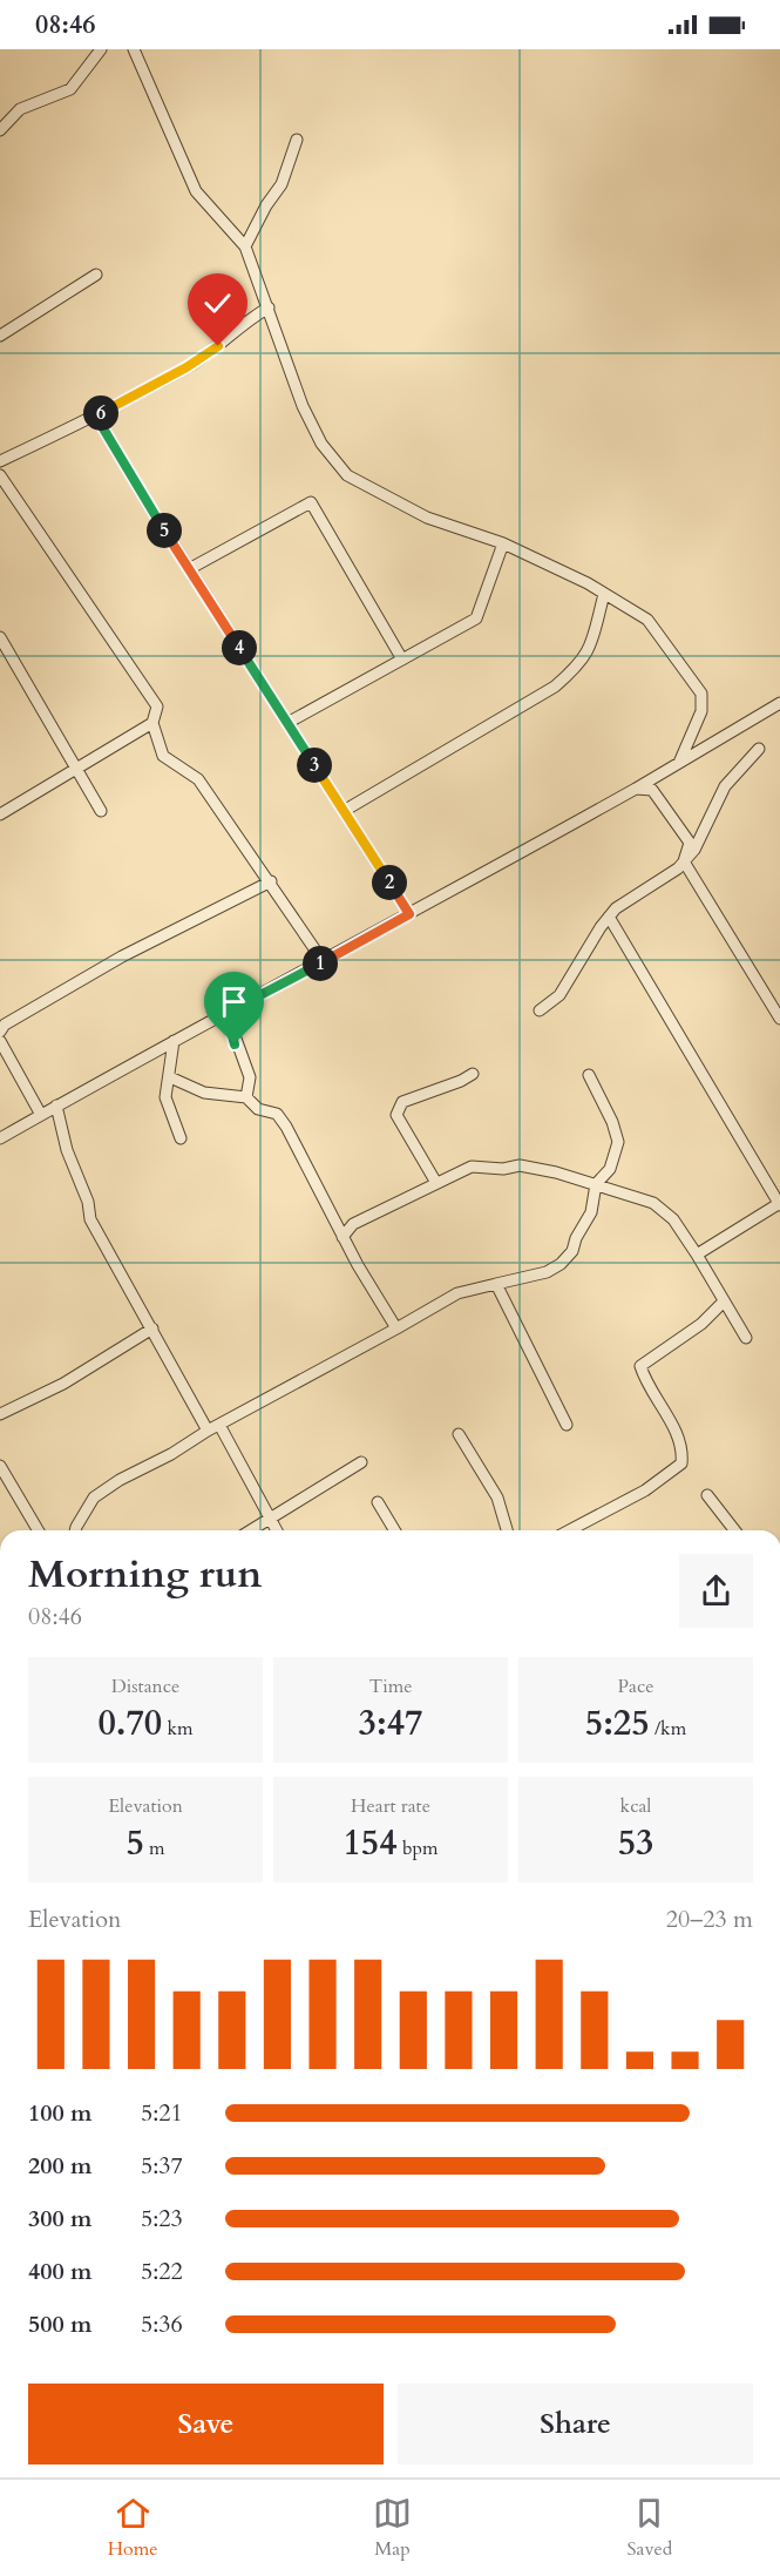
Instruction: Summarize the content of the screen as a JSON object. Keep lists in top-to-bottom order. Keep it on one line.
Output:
{"page":{"status":"08:46","pins":["6","5","4","3","2","1"],"heading":["Morning run","08:46"],"stats":[["Distance","0.70 km"],["Time","3:47"],["Pace","5:25 /km"],["Elevation","5 m"],["Heart rate","154 bpm"],["kcal","53"]],"chart":["Elevation","20–23 m"],"list":[{"name":"100 m","note":"5:21"},{"name":"200 m","note":"5:37"},{"name":"300 m","note":"5:23"},{"name":"400 m","note":"5:22"},{"name":"500 m","note":"5:36"}],"buttons":["Save","Share"],"tabs":["Home","Map","Saved"]}}
